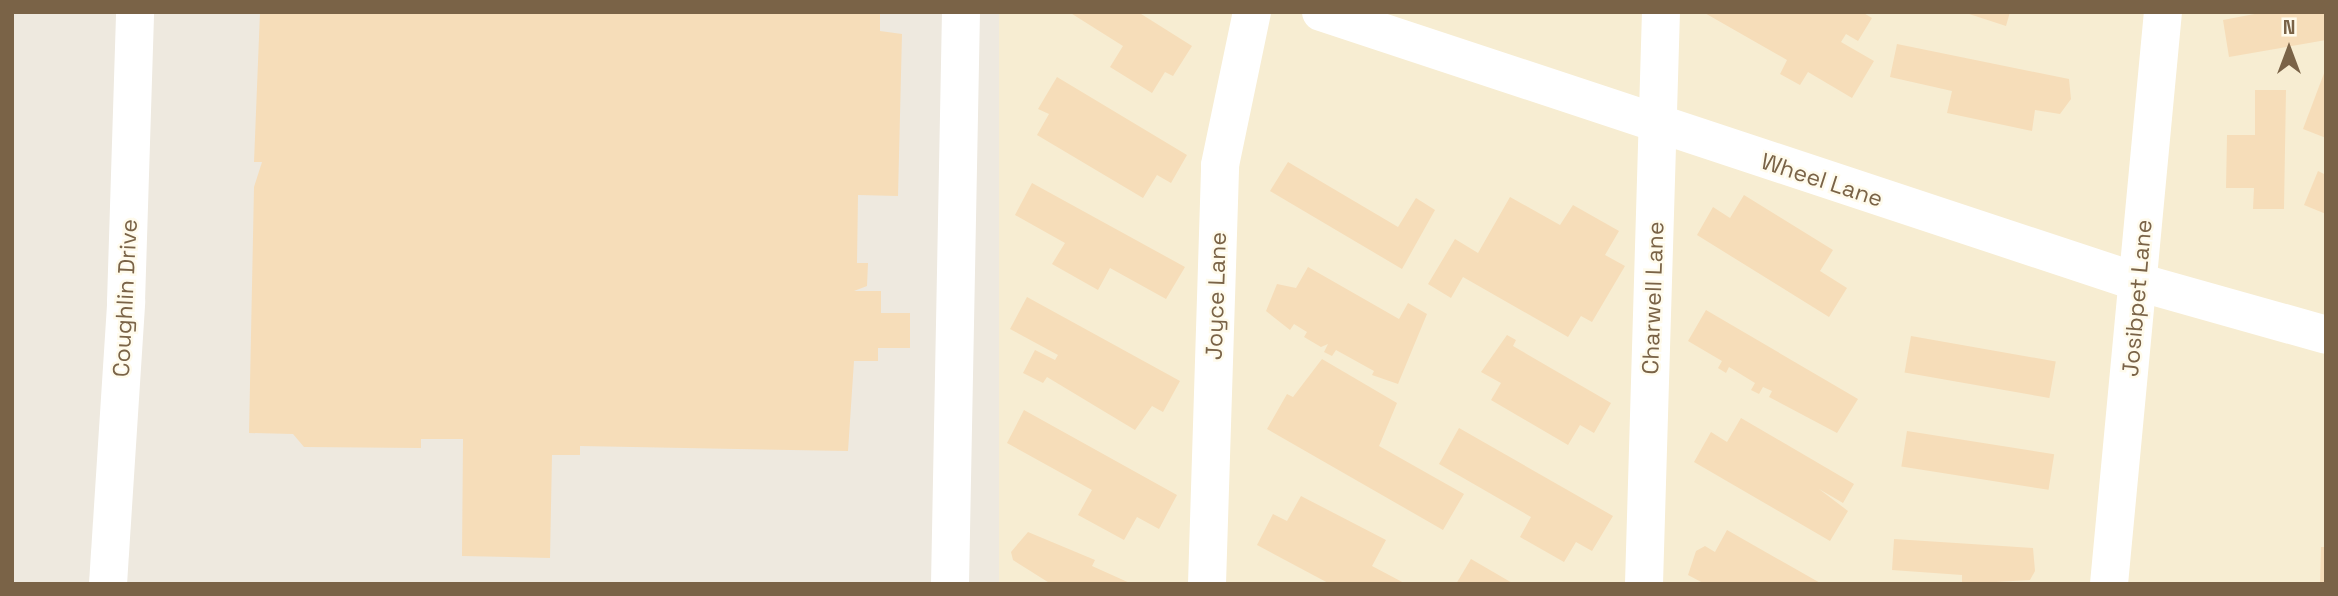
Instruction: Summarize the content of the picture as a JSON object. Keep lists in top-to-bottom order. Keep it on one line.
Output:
{"streets":{"street":["Wheel Lane","Joyce Lane","Coughlin Drive","Charwell Lane","Josibpet Lane"]},"crossings":[["Wheel Lane","Charwell Lane"],["Wheel Lane","Josibpet Lane"]],"north":"top"}
